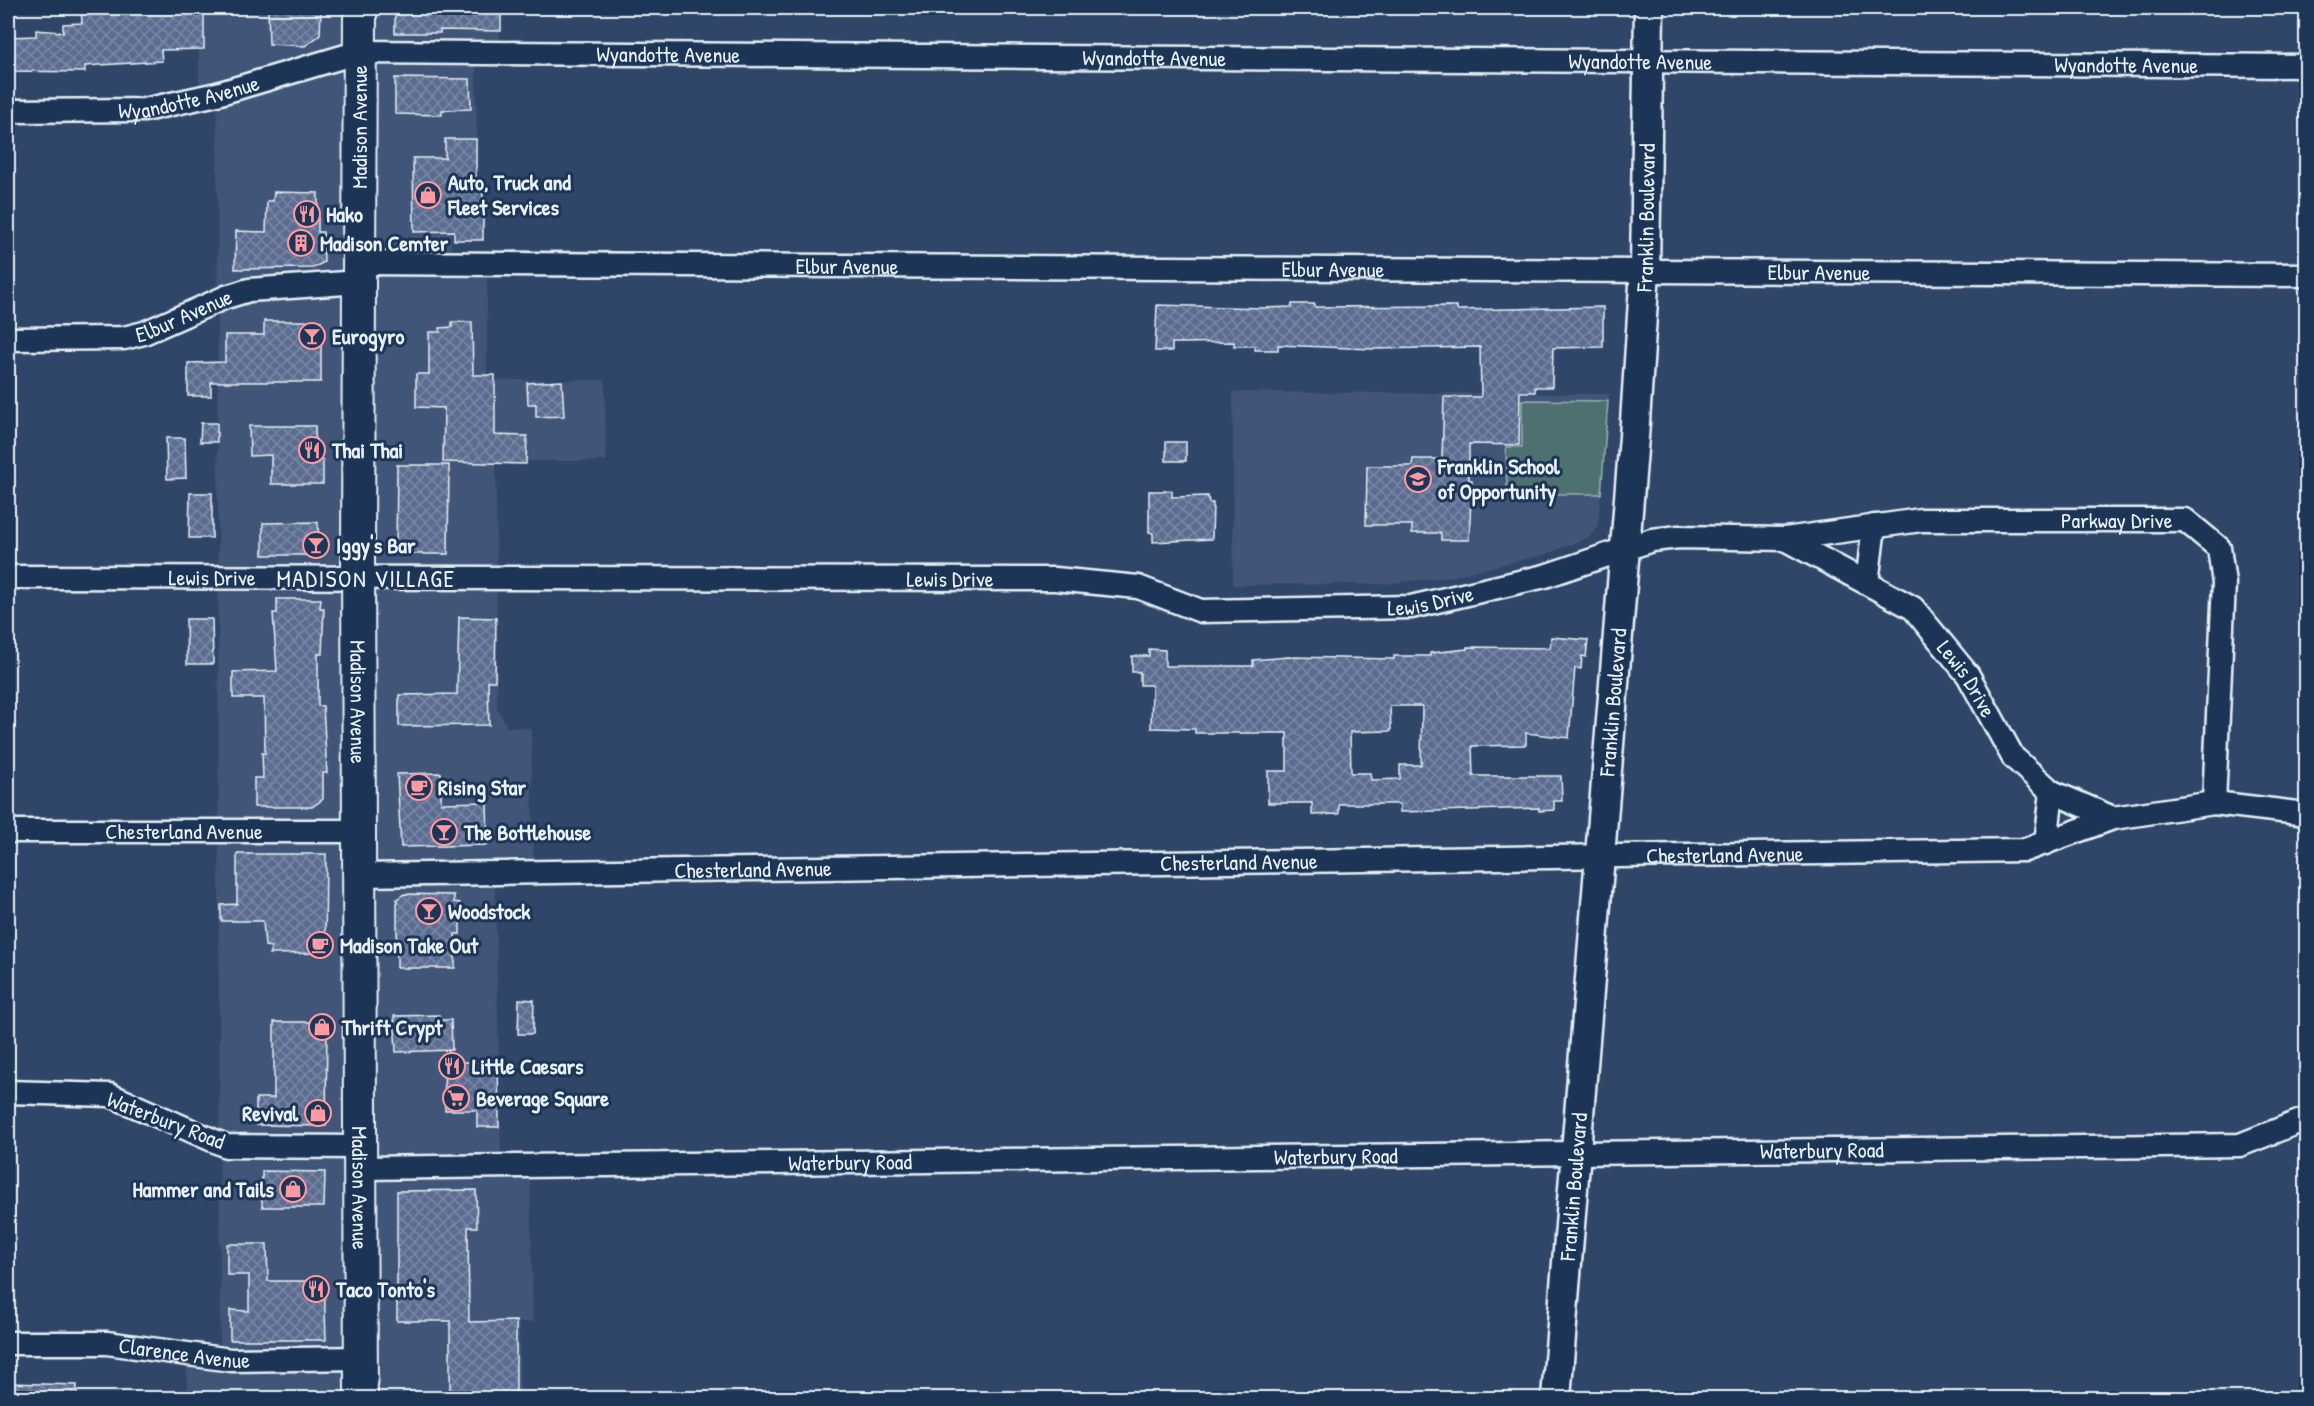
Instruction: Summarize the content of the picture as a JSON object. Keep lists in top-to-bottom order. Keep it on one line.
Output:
{"streets":{"main road":["Madison Avenue"],"street":["Wyandotte Avenue","Franklin Boulevard","Elbur Avenue","Parkway Drive","Lewis Drive","Chesterland Avenue","Waterbury Road","Clarence Avenue"]},"crossings":[["Wyandotte Avenue","Madison Avenue"],["Wyandotte Avenue","Franklin Boulevard"],["Madison Avenue","Elbur Avenue"],["Madison Avenue","Lewis Drive"],["Madison Avenue","Chesterland Avenue"],["Madison Avenue","Waterbury Road"],["Madison Avenue","Clarence Avenue"],["Franklin Boulevard","Elbur Avenue"],["Franklin Boulevard","Lewis Drive"],["Franklin Boulevard","Chesterland Avenue"],["Franklin Boulevard","Waterbury Road"],["Parkway Drive","Lewis Drive"],["Lewis Drive","Chesterland Avenue"]],"districts":["MADISON VILLAGE"],"places":{"shop":["Auto, Truck and Fleet Services","Thrift Crypt","Revival","Hammer and Tails"],"restaurant":["Hako","Thai Thai","Little Caesars","Taco Tonto's"],"building":["Madison Cemter"],"bar":["Eurogyro","Iggy's Bar","The Bottlehouse","Woodstock"],"school or university":["Franklin School of Opportunity"],"cafe":["Rising Star","Madison Take Out"],"supermarket":["Beverage Square"]}}
